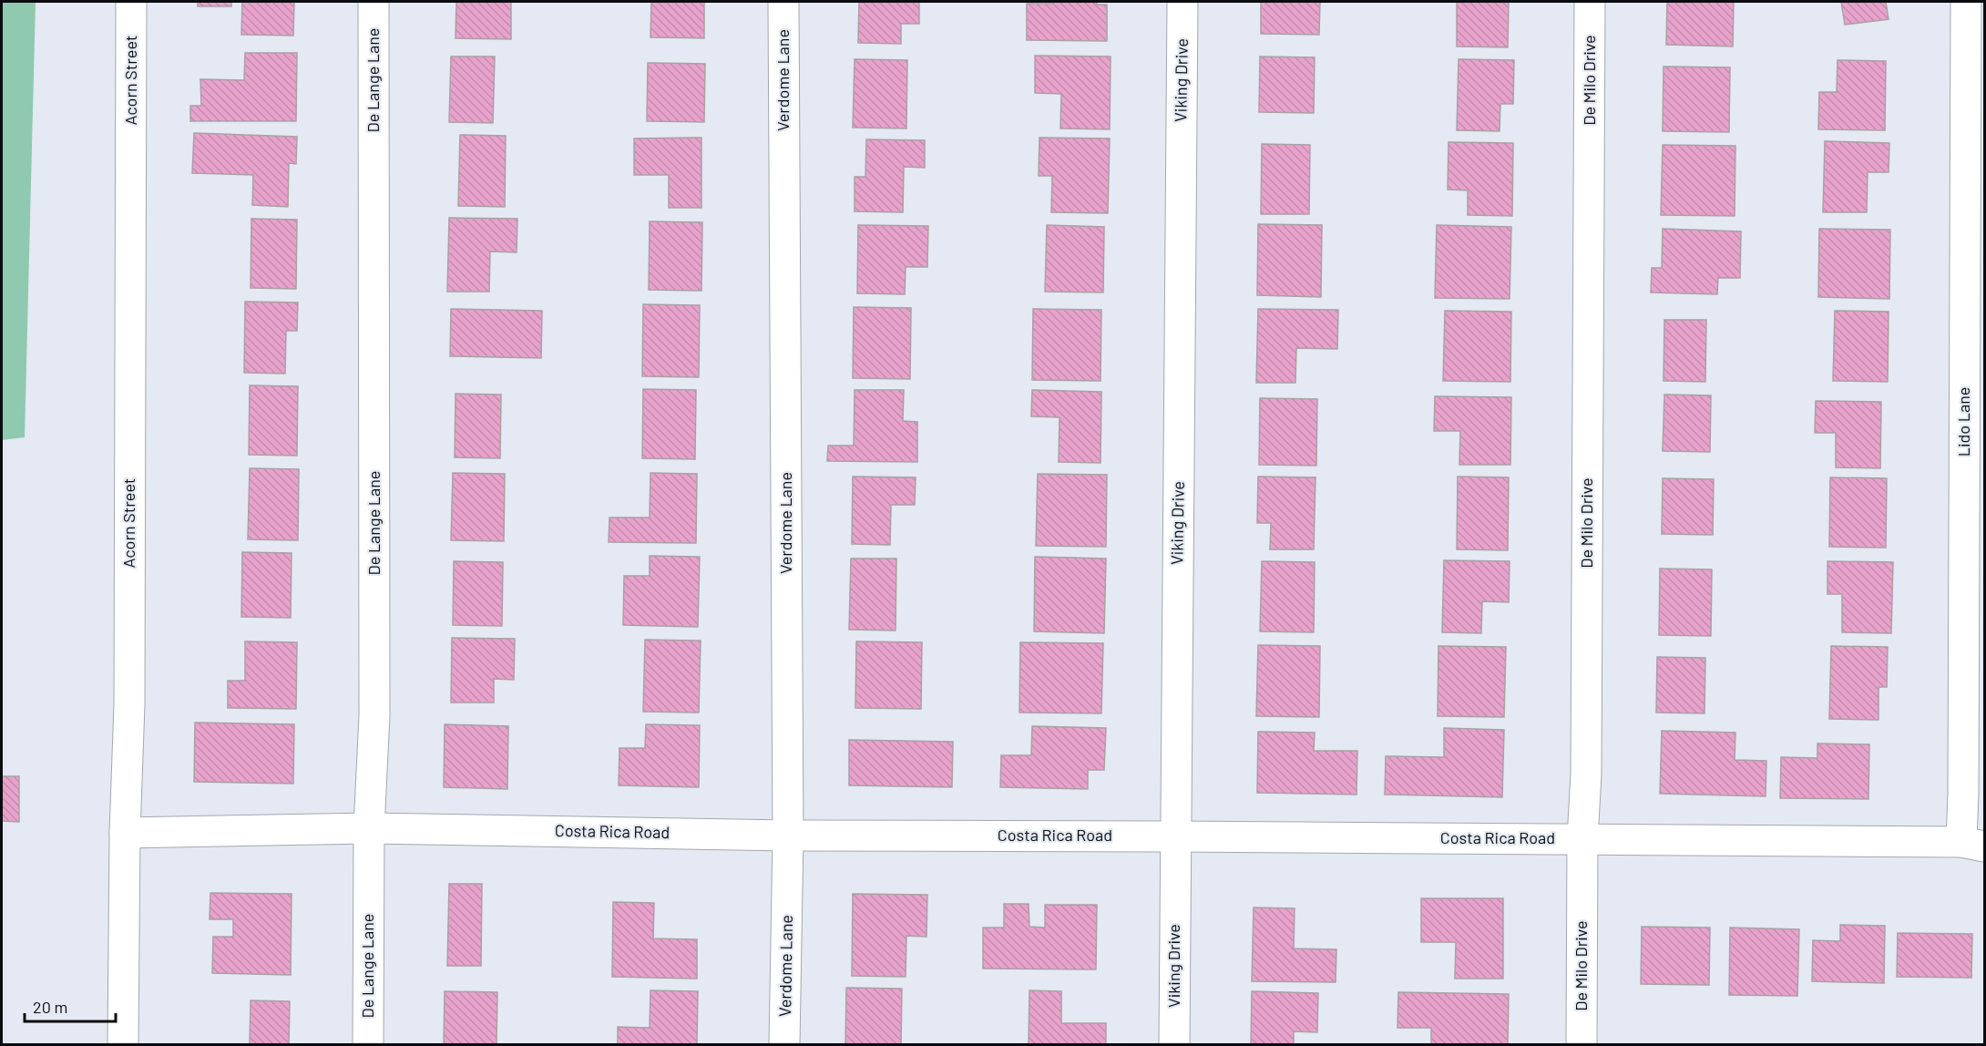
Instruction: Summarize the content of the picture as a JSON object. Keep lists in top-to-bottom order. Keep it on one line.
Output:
{"streets":{"street":["Acorn Street","De Lange Lane","Verdome Lane","Viking Drive","De Milo Drive","Lido Lane","Costa Rica Road"]},"crossings":[["Acorn Street","Costa Rica Road"],["De Lange Lane","Costa Rica Road"],["Verdome Lane","Costa Rica Road"],["Viking Drive","Costa Rica Road"],["De Milo Drive","Costa Rica Road"],["Lido Lane","Costa Rica Road"]],"scale_bar":"20 m"}
